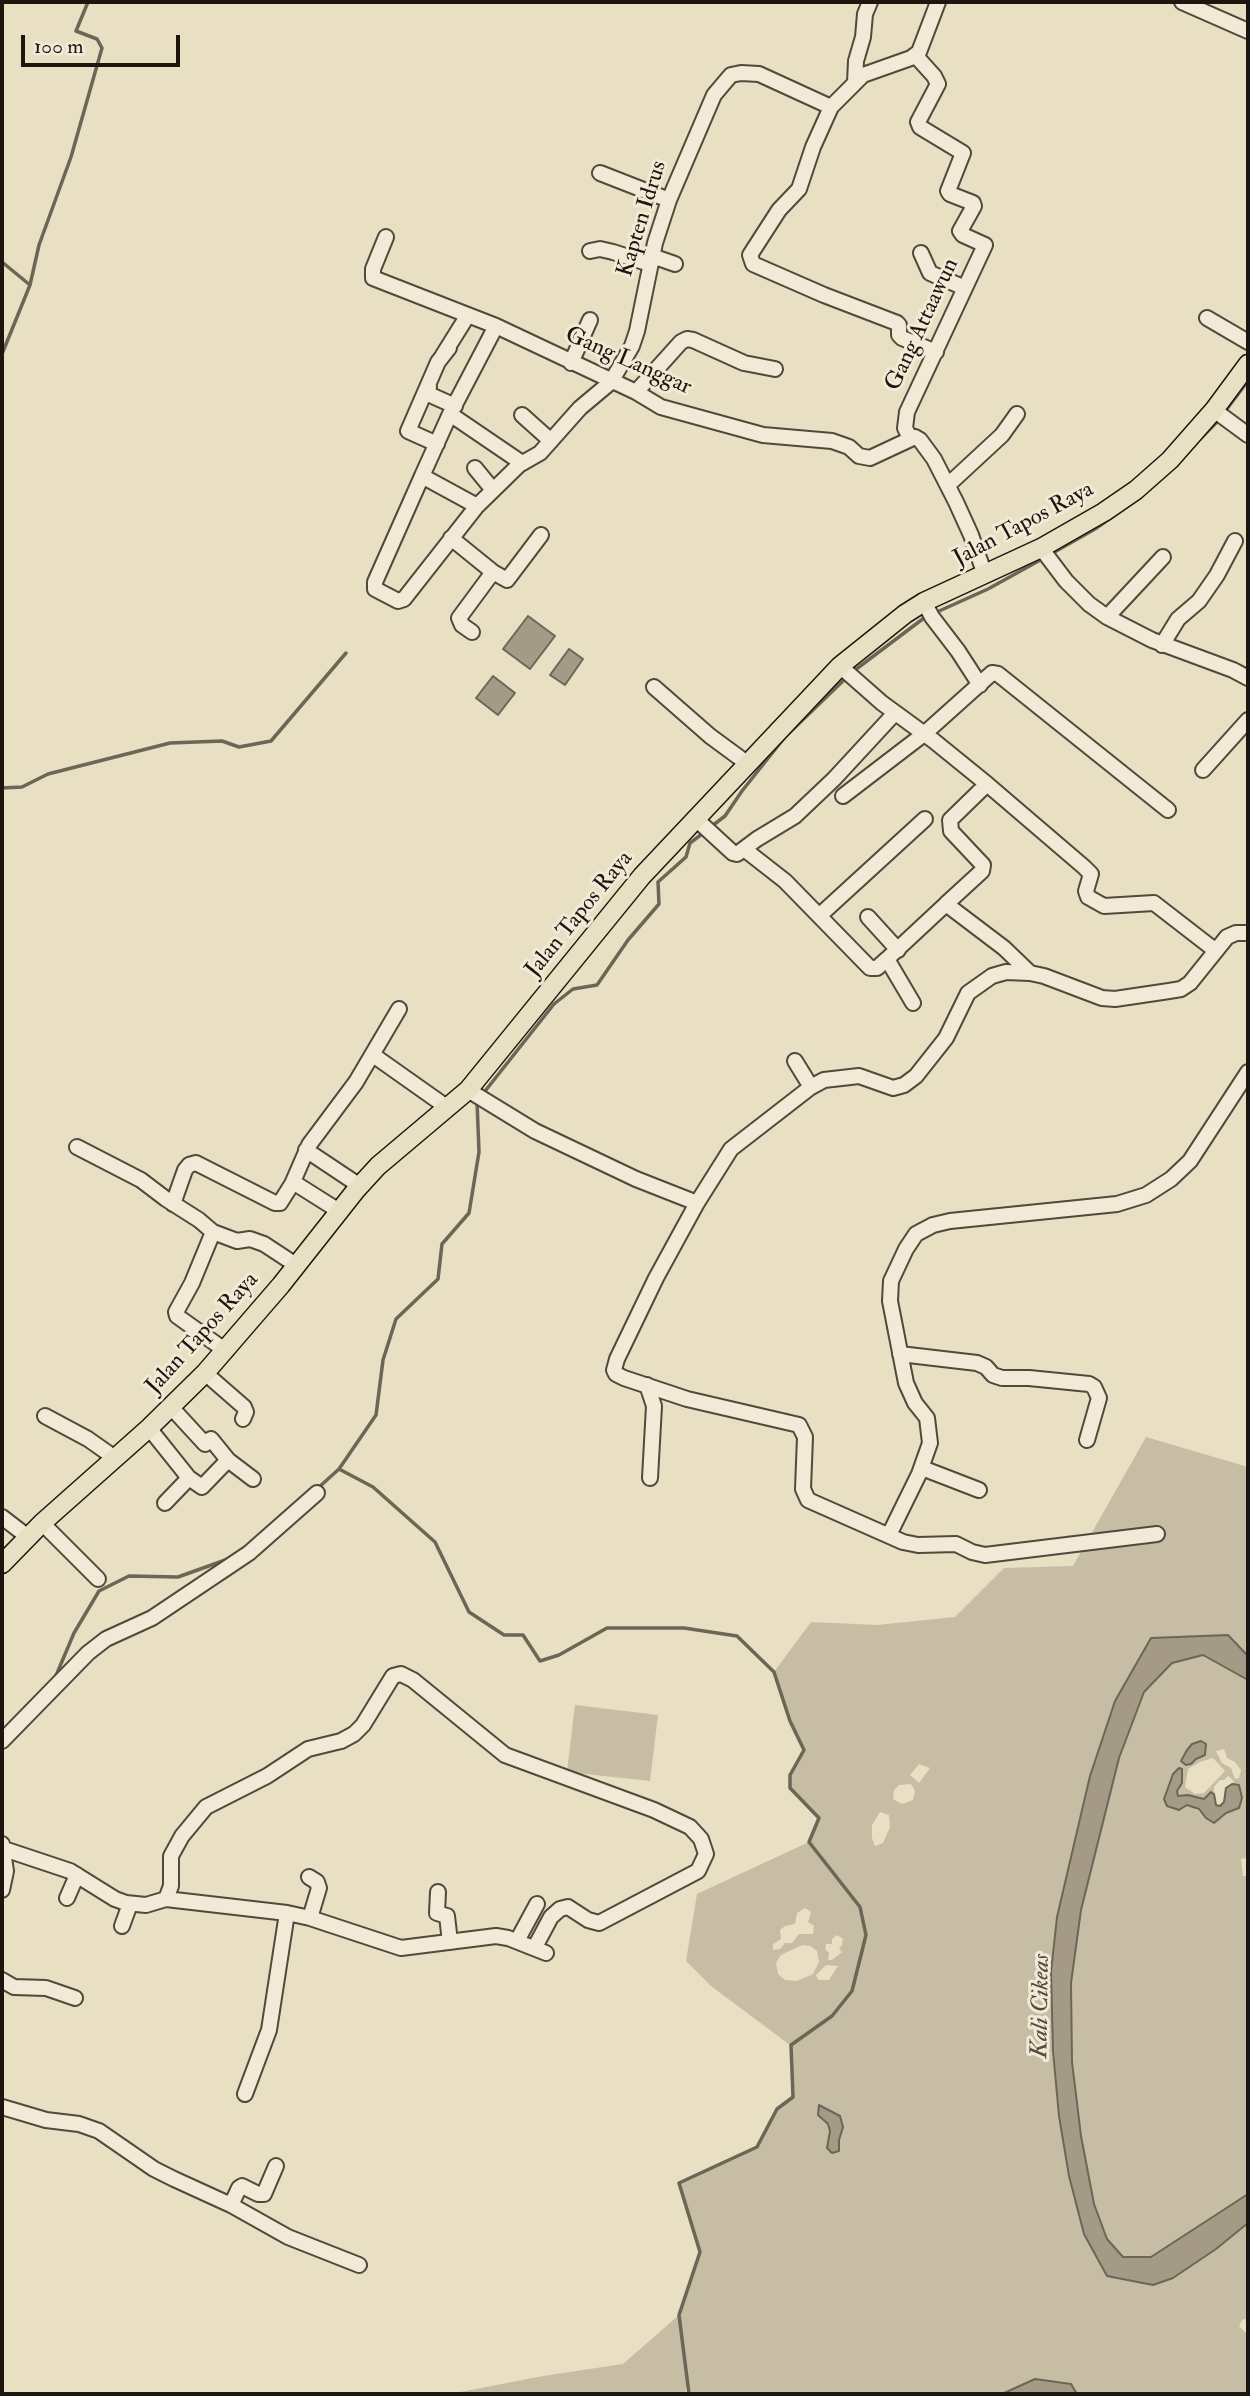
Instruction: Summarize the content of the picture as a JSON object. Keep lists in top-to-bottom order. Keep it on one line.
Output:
{"streets":{"main road":["Jalan Tapos Raya"],"street":["Kapten Idrus","Gang Attaawun","Gang Langgar"]},"crossings":[["Kapten Idrus","Gang Langgar"],["Gang Attaawun","Gang Langgar"]],"water":["Kali Cikeas"],"scale_bar":"100 m"}
